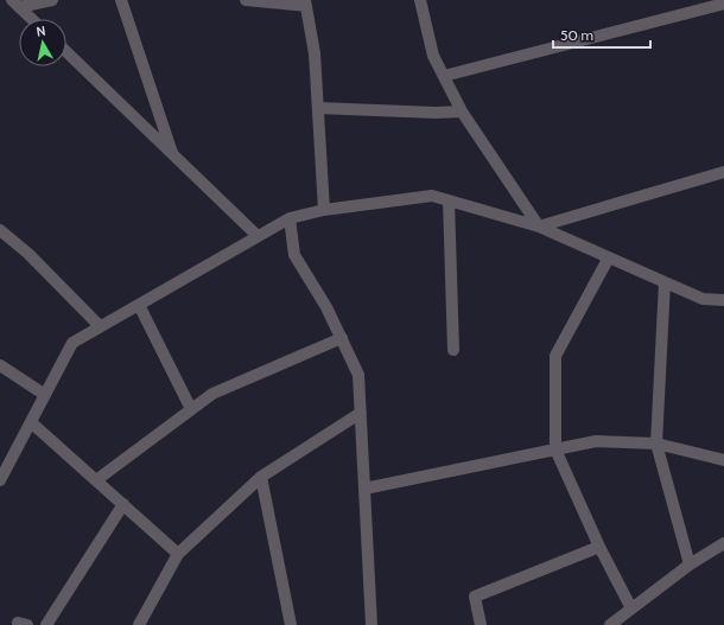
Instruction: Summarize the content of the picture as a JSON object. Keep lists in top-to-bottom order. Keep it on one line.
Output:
{"scale_bar":"50 m","north":"top"}
